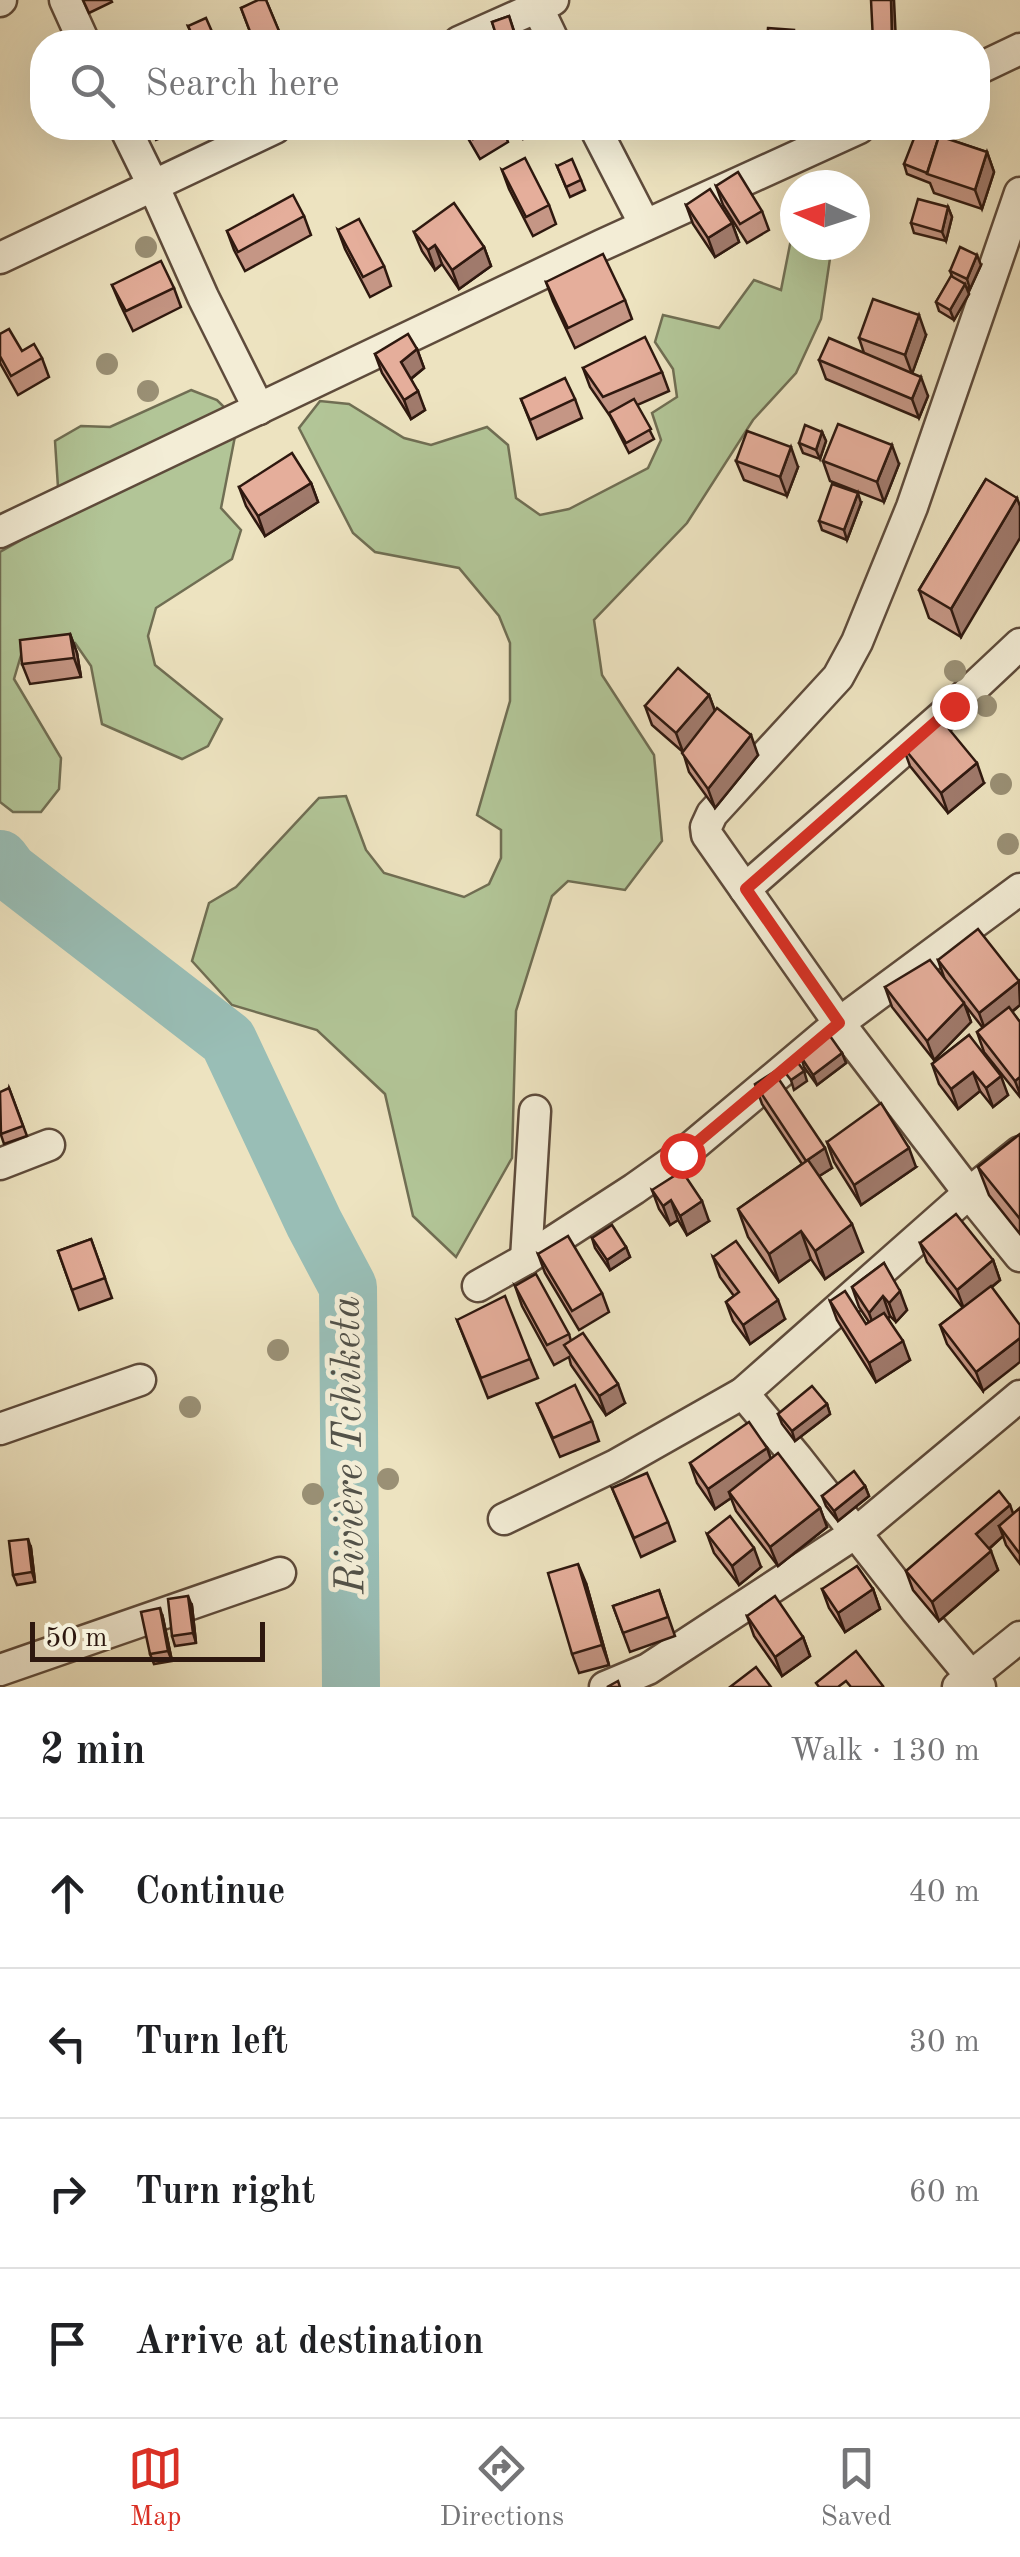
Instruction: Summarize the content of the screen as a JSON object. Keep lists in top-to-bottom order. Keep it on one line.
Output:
{"water":["Rivière Tchiketa"],"scale_bar":"50 m","north":"left","page":{"search":"Search here","scale":"50 m","heading":["2 min","Walk · 130 m"],"list":[["Continue","40 m"],["Turn left","30 m"],["Turn right","60 m"],"Arrive at destination"],"nav":["Map","Directions","Saved"]}}
